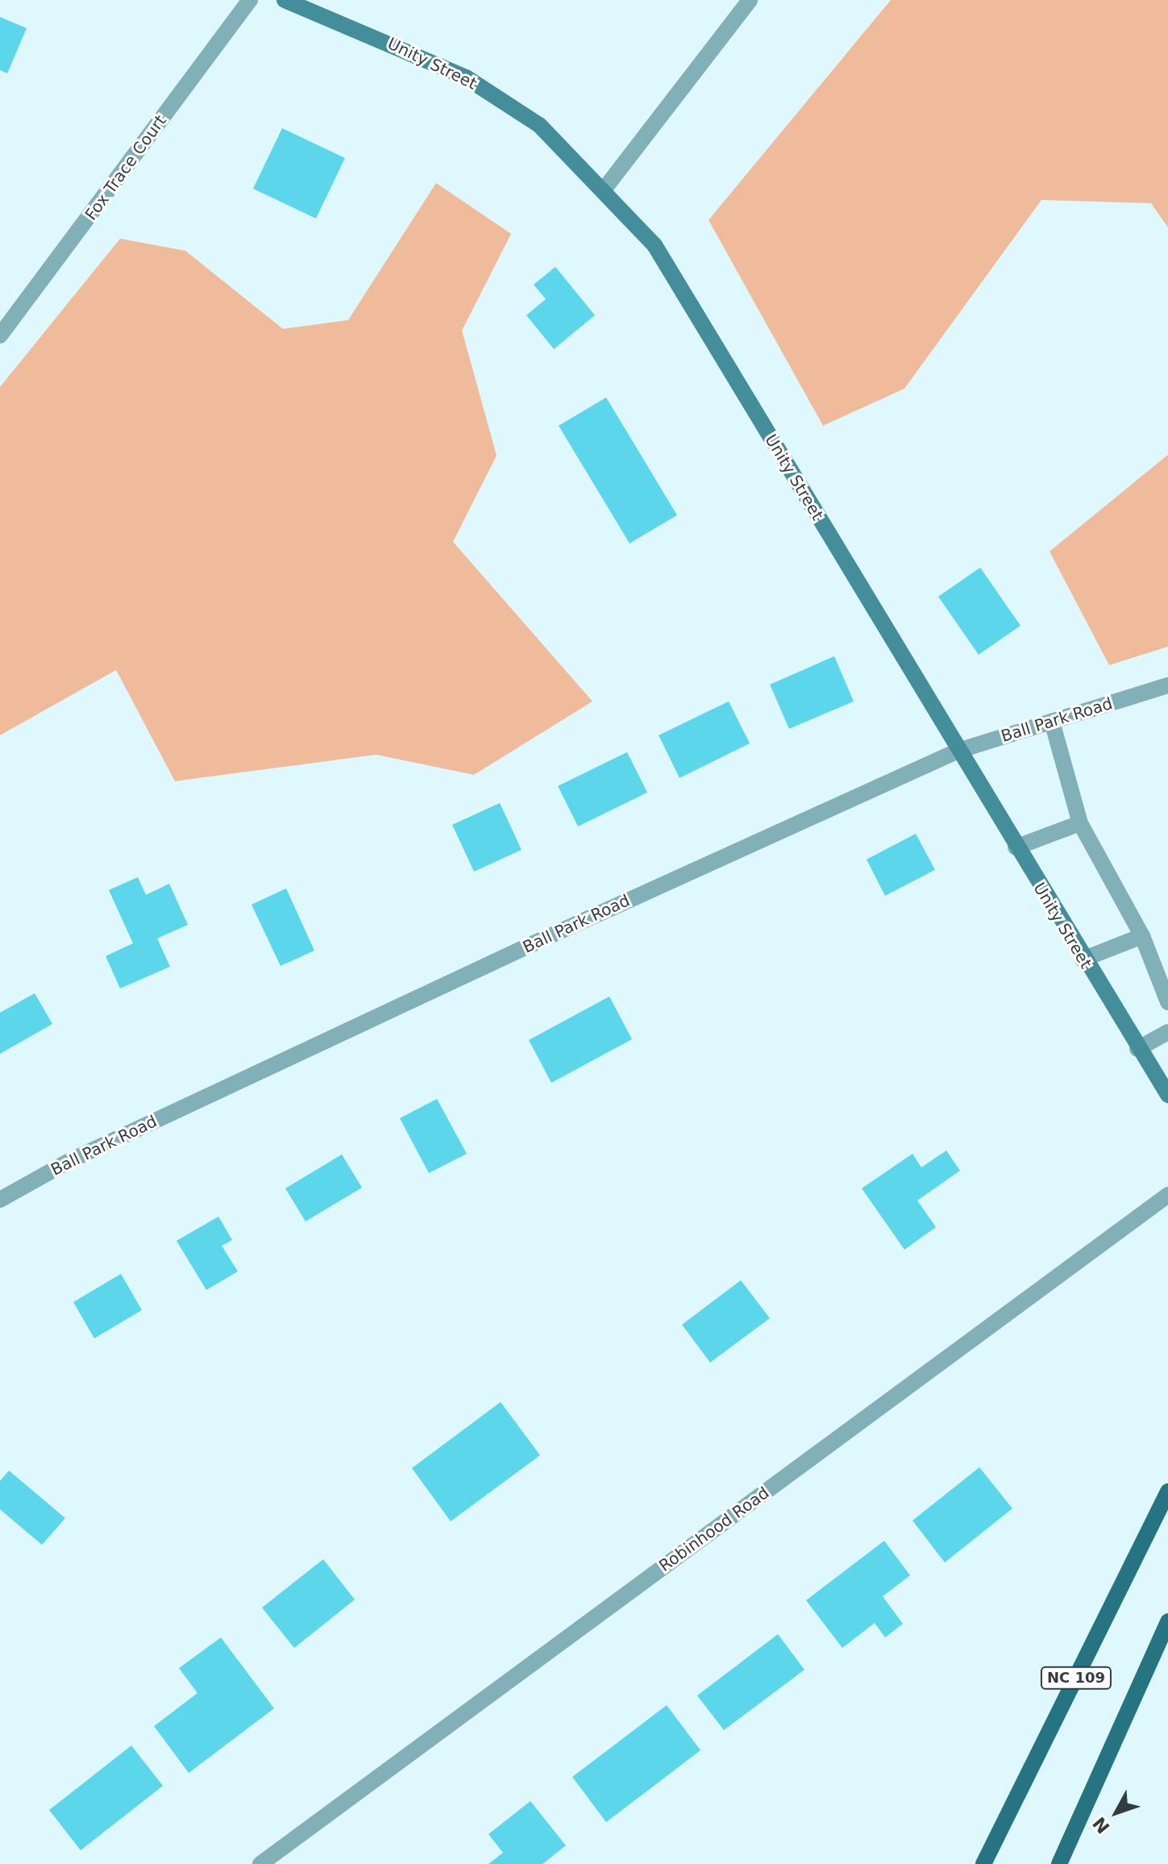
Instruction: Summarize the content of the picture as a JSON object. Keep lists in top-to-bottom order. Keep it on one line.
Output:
{"streets":{"main road":["NC 109"],"street":["Unity Street","Fox Trace Court","Ball Park Road","Robinhood Road"]},"crossings":[["Unity Street","Ball Park Road"]],"north":"bottom left"}
